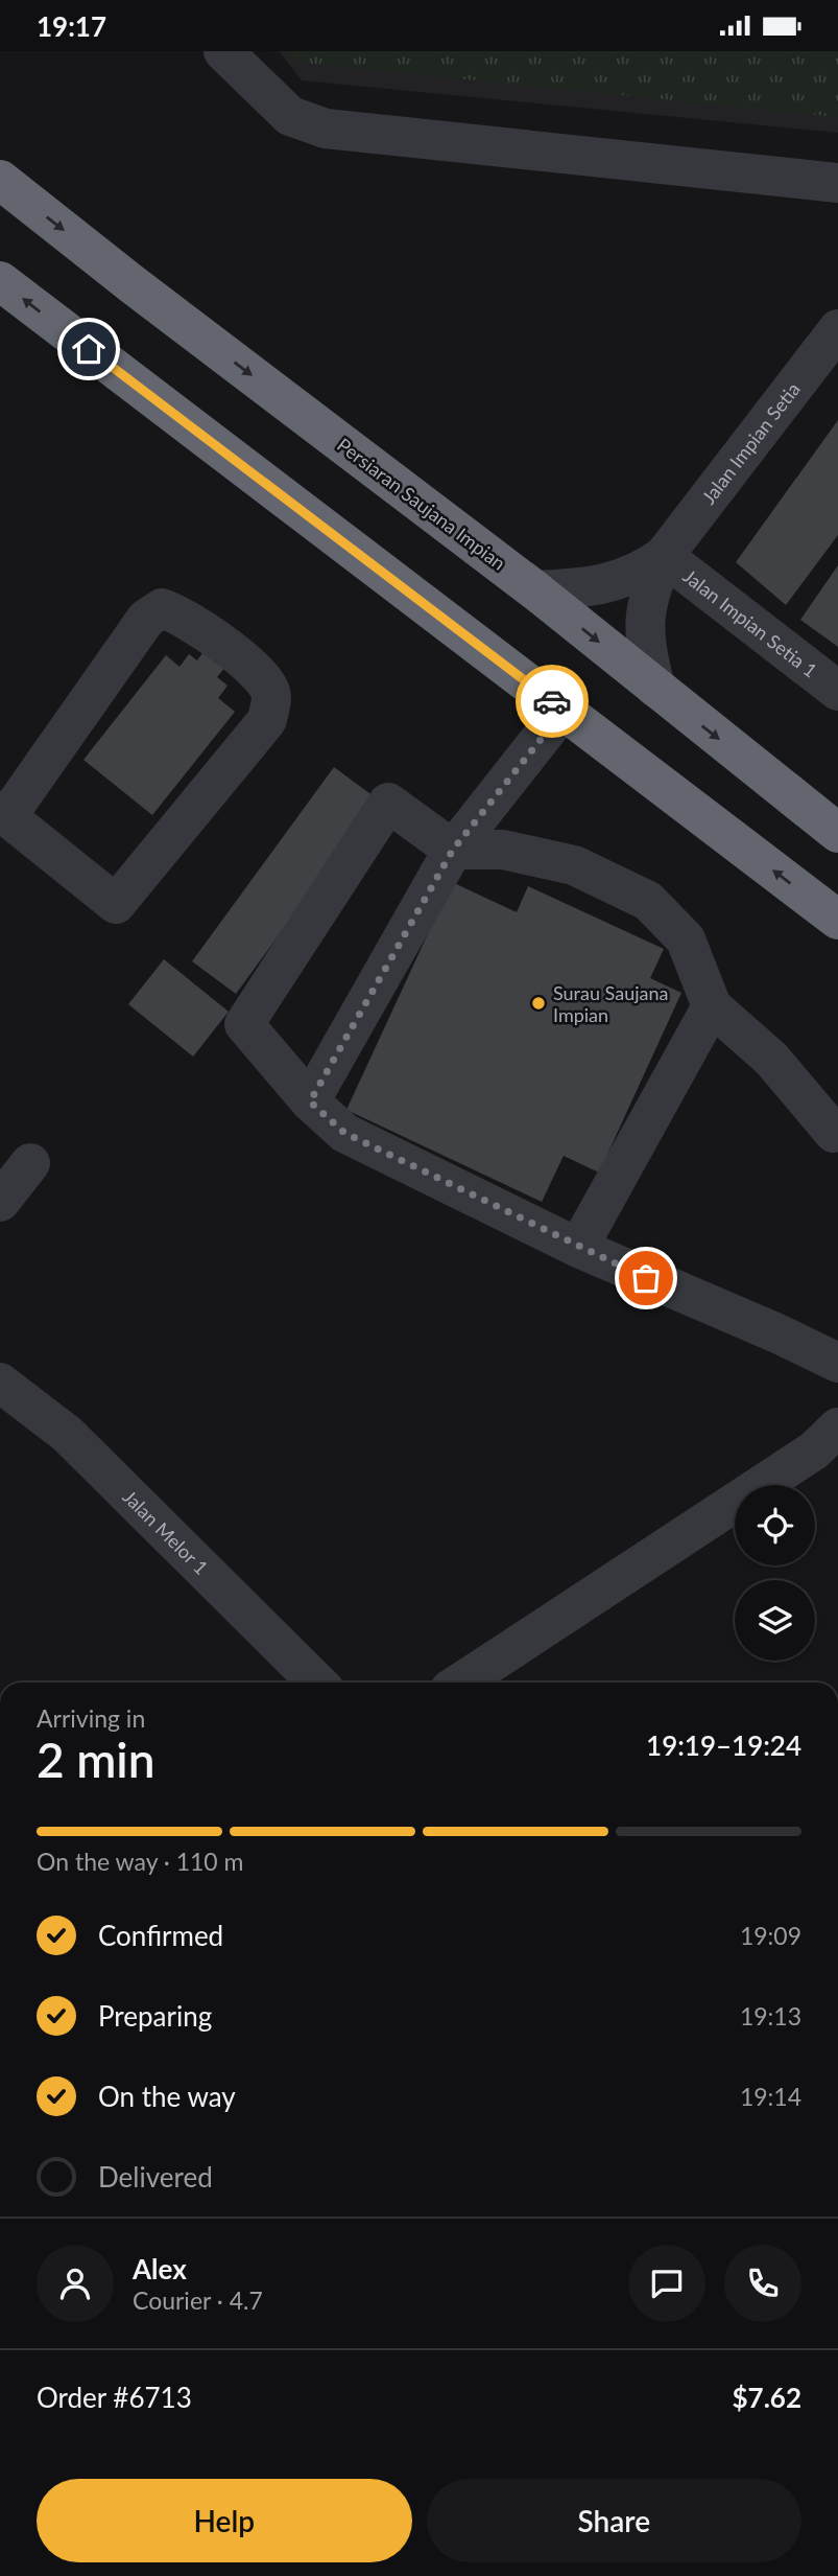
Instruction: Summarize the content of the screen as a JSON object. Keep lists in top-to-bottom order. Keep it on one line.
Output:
{"streets":{"highway":["Persiaran Saujana Impian"],"street":["Jalan Impian Setia","Jalan Impian Setia 1","Jalan Melor 1"]},"crossings":[["Jalan Impian Setia","Persiaran Saujana Impian"],["Jalan Impian Setia","Jalan Impian Setia 1"]],"places":["Surau Saujana Impian"],"page":{"status":"19:17","heading":["2 min","Arriving in","19:19–19:24"],"panel":["Alex","Courier · 4.7","Order #6713","$7.62"],"bar":"On the way · 110 m","list":[["Confirmed","19:09"],["Preparing","19:13"],["On the way","19:14"],"Delivered"],"buttons":["Help","Share"]}}
